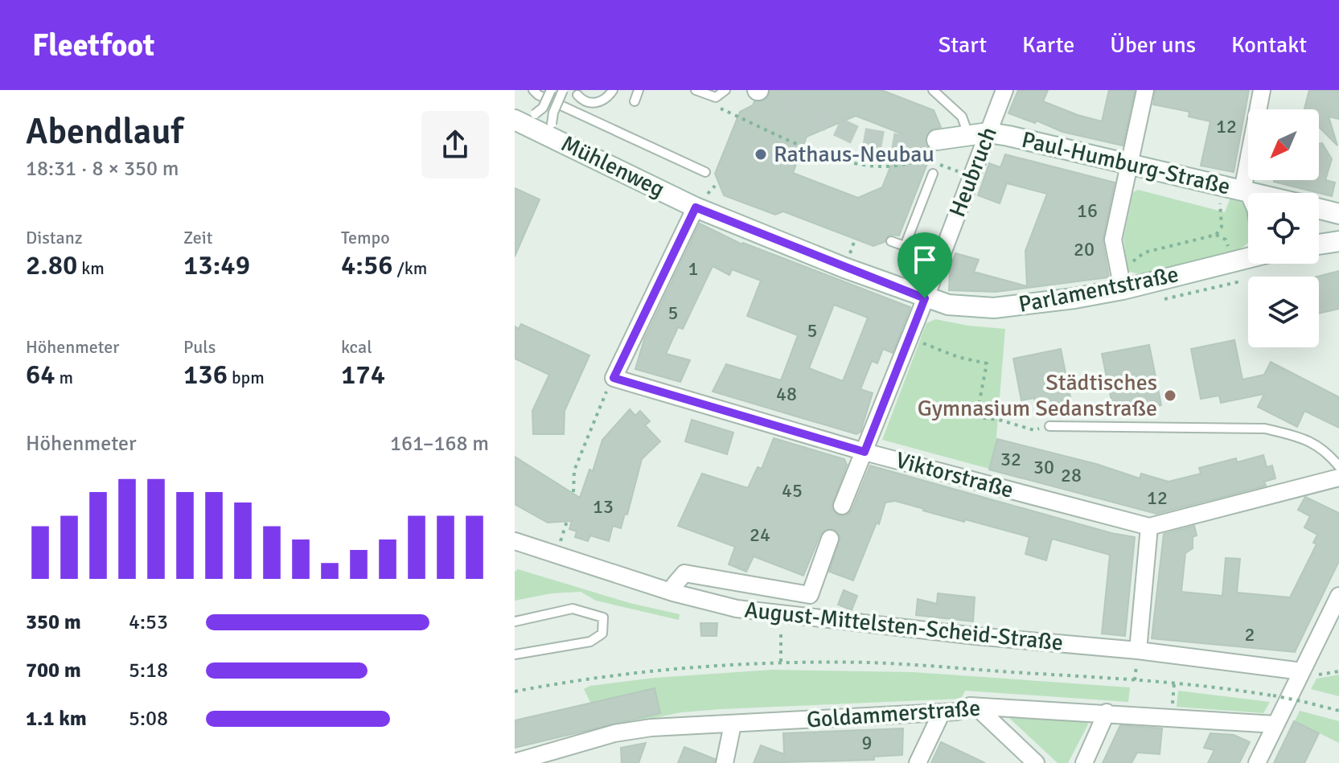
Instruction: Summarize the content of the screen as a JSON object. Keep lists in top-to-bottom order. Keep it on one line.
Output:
{"streets":{"main road":["Paul-Humburg-Straße","Mühlenweg","Parlamentstraße"],"street":["Heubruch","Viktorstraße","August-Mittelsten-Scheid-Straße","Goldammerstraße"]},"crossings":[["Paul-Humburg-Straße","Heubruch"],["Mühlenweg","Heubruch"],["Mühlenweg","Parlamentstraße"],["Heubruch","Parlamentstraße"],["Heubruch","Viktorstraße"]],"places":["Rathaus-Neubau","Städtisches Gymnasium Sedanstraße"],"house_numbers":["12","16","20","1","5","5","48","32","30","28","45","12","13","24","2","9"],"north":"bottom left","page":{"header":"Fleetfoot","nav":["Start","Karte","Über uns","Kontakt"],"heading":["Abendlauf","18:31 · 8 × 350 m"],"stats":[["Distanz","2.80 km"],["Zeit","13:49"],["Tempo","4:56 /km"],["Höhenmeter","64 m"],["Puls","136 bpm"],["kcal","174"]],"chart":["Höhenmeter","161–168 m"],"list":[{"name":"350 m","note":"4:53"},{"name":"700 m","note":"5:18"},{"name":"1.1 km","note":"5:08"}]}}
